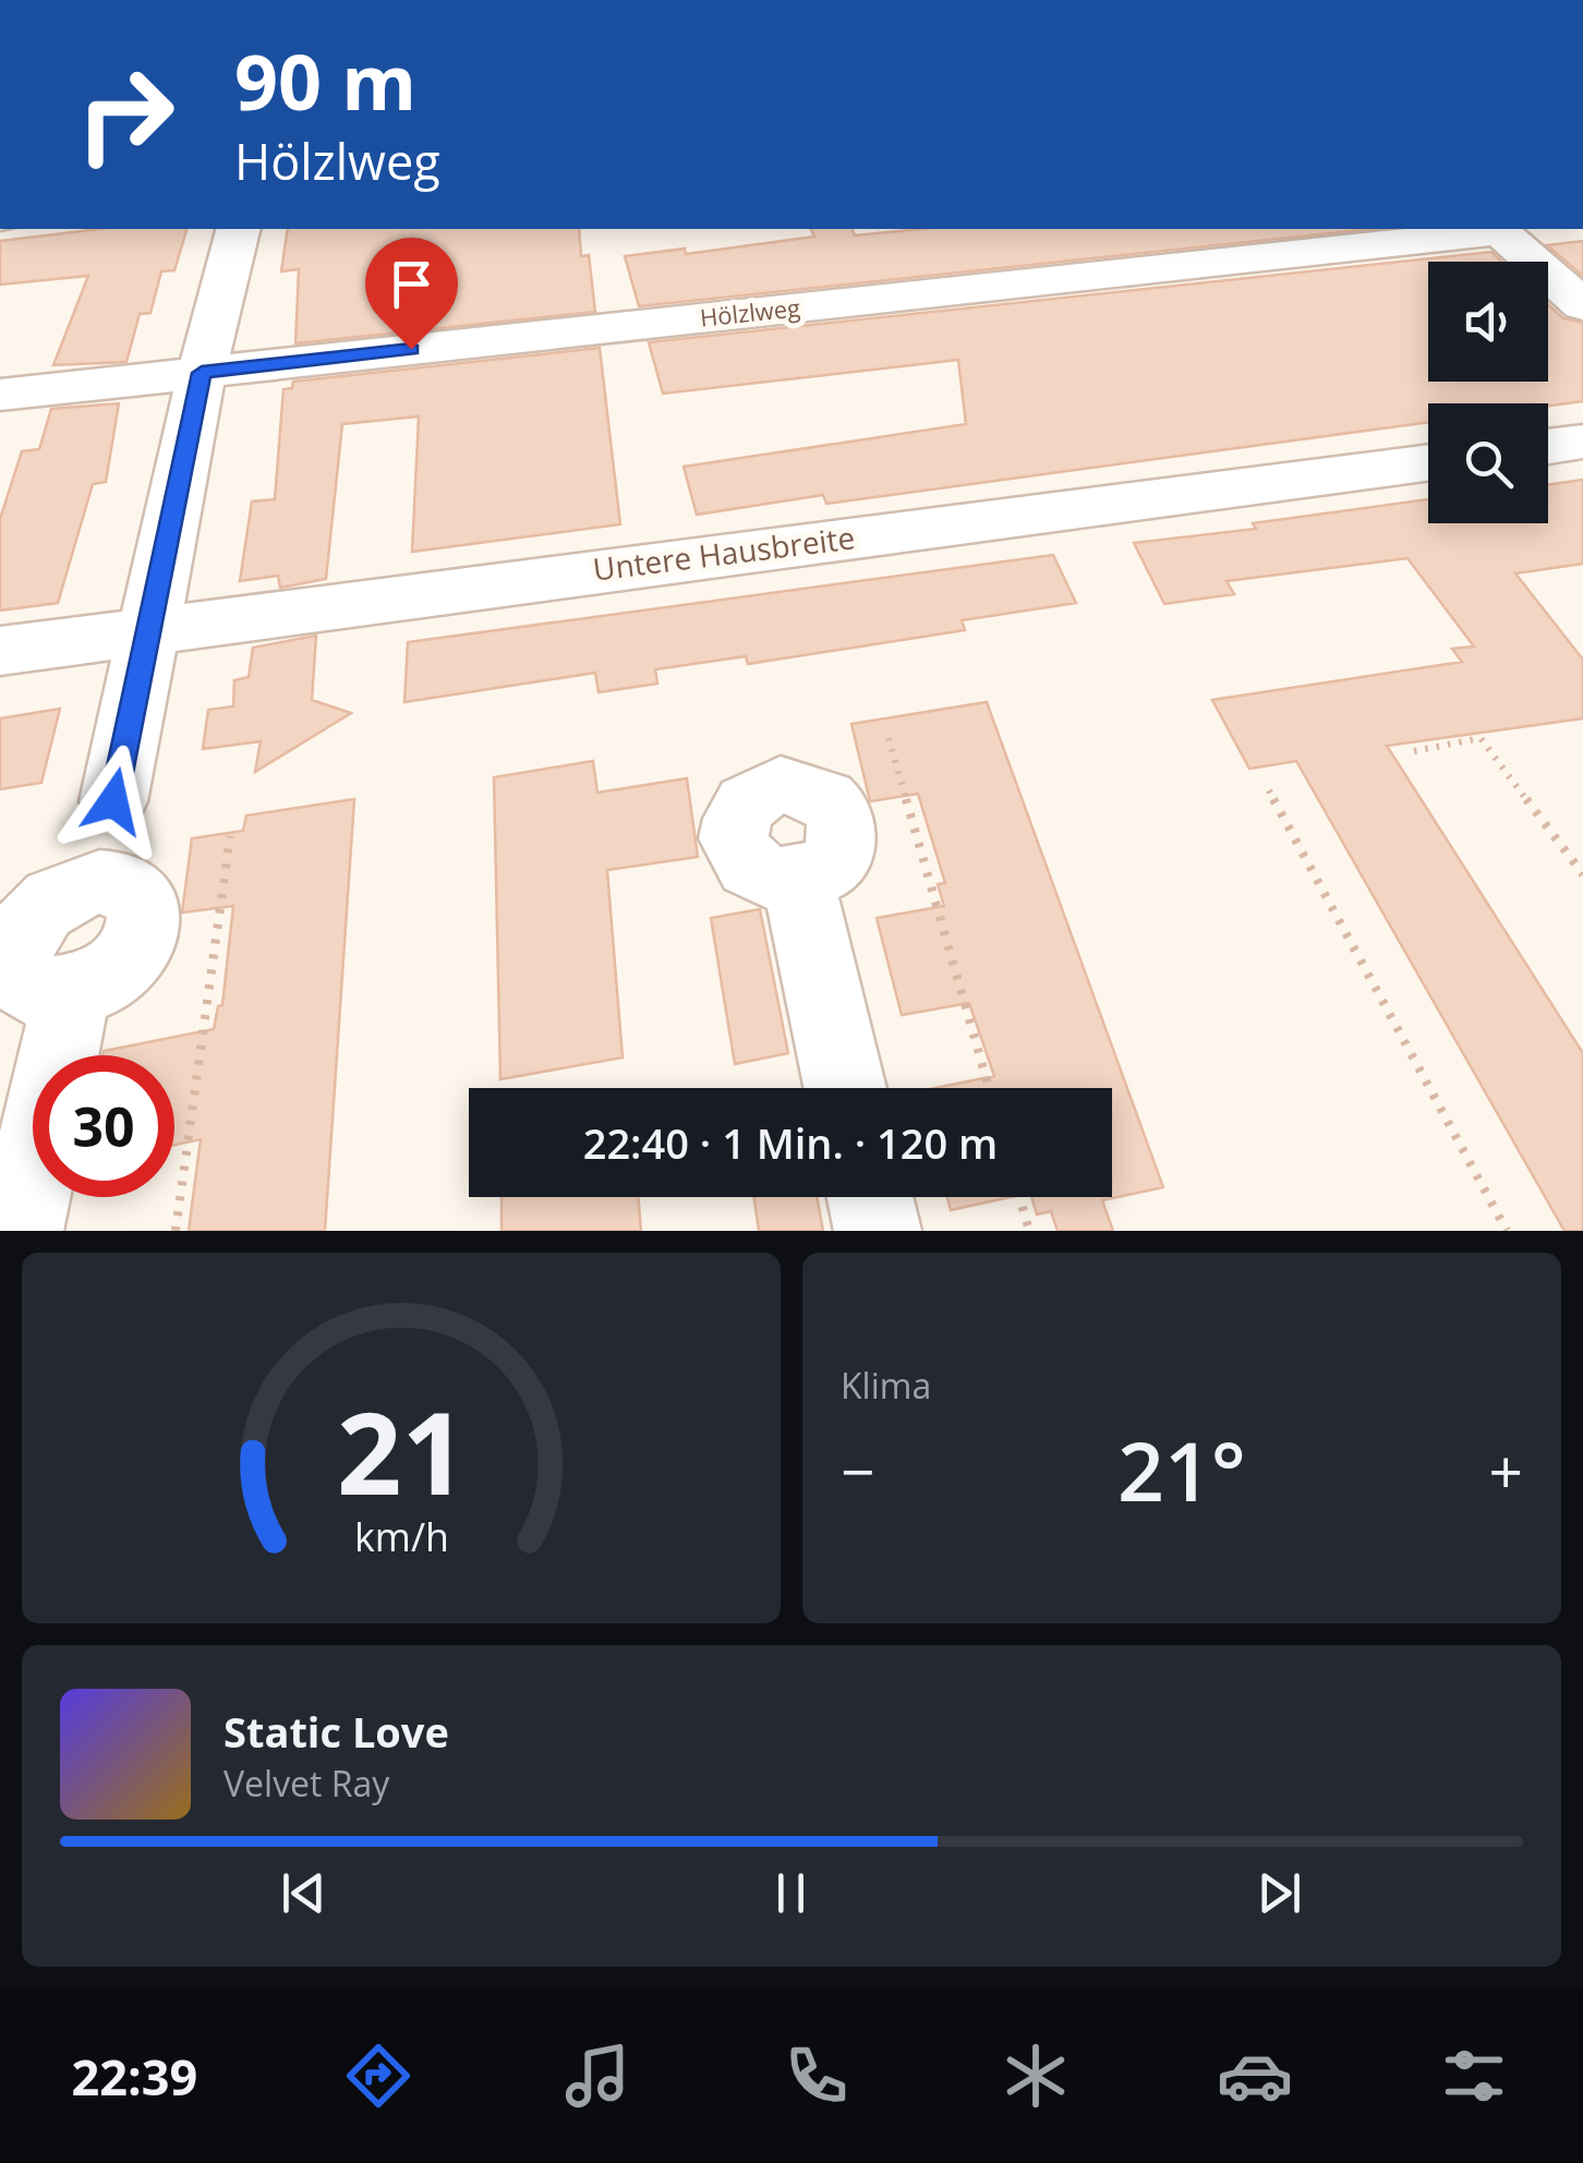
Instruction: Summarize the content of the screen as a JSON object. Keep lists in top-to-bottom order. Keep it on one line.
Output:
{"streets":{"street":["Hölzlweg","Untere Hausbreite"]},"page":{"turn":["90 m","Hölzlweg"],"limit":"30","trip":"22:40 · 1 Min. · 120 m","tile":"Klima","heat":["−","21°","+"],"song":["Static Love","Velvet Ray"],"tabs":"22:39","gauge":["21","km/h"]}}
